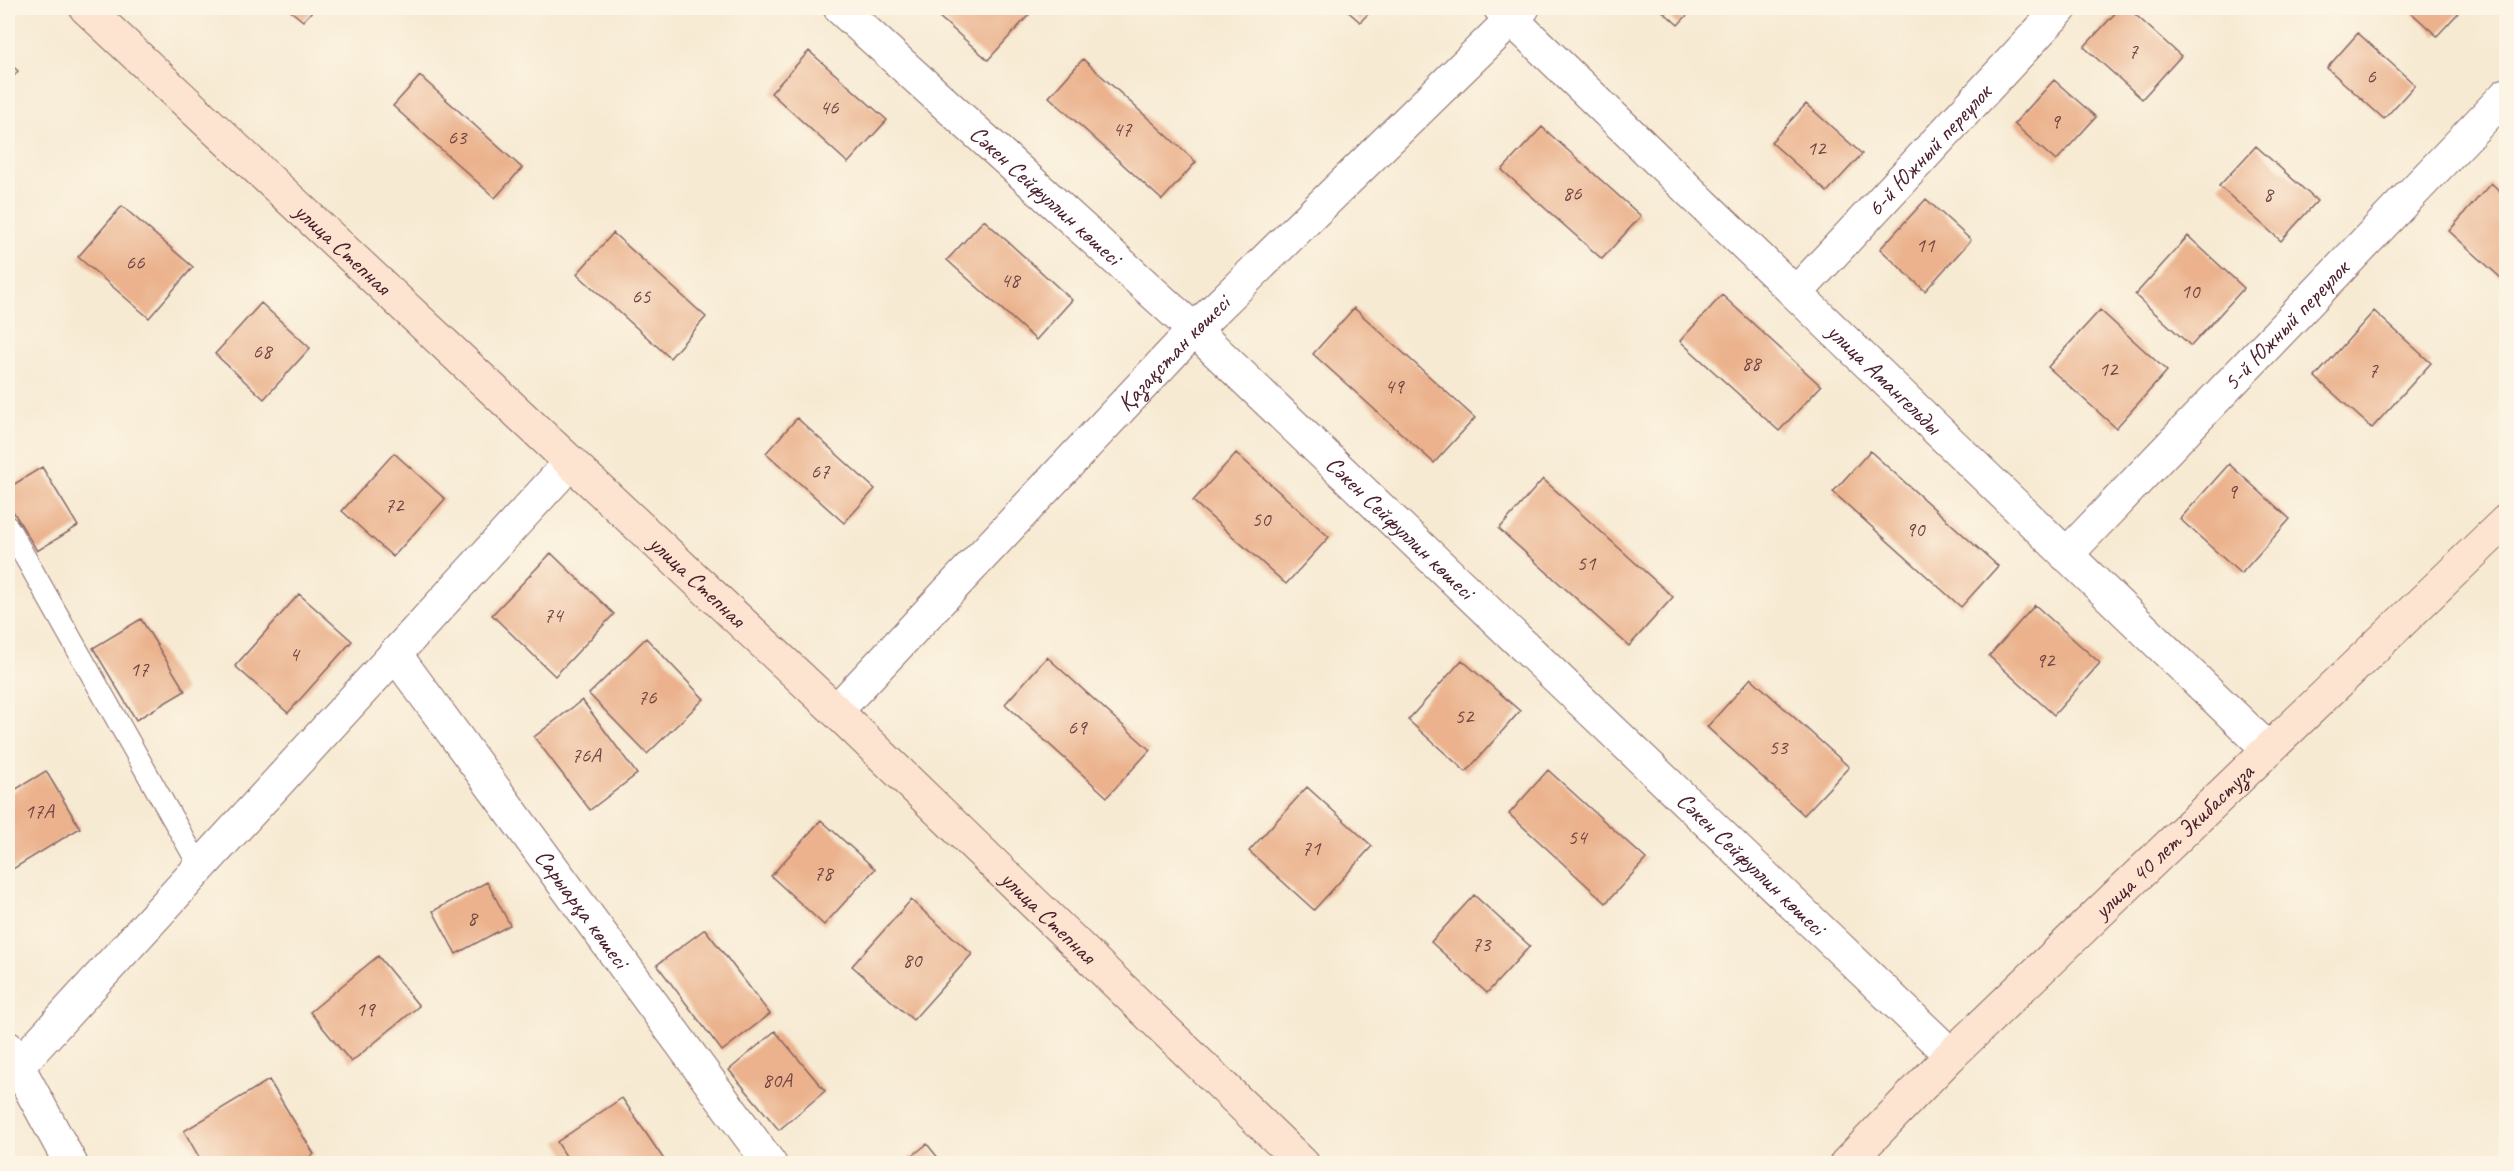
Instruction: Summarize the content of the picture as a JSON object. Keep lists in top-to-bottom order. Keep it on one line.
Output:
{"streets":{"street":["6-й Южный переулок","Сәкен Сейфуллин көшесі","улица Степная","5-й Южный переулок","Қазақстан көшесі","улица Амангельды","улица 40 лет Экибастуза","Сарыарқа көшесі"]},"crossings":[["6-й Южный переулок","улица Амангельды"],["Сәкен Сейфуллин көшесі","Қазақстан көшесі"],["Сәкен Сейфуллин көшесі","улица 40 лет Экибастуза"],["улица Степная","Қазақстан көшесі"],["5-й Южный переулок","улица Амангельды"],["Қазақстан көшесі","улица Амангельды"],["улица Амангельды","улица 40 лет Экибастуза"]],"house_numbers":["7","6","46","9","47","63","12","86","8","11","66","48","10","65","68","88","12","7","49","67","9","72","50","90","51","74","4","92","17","76","52","69","53","76А","17А","54","71","78","8","73","80","19","80А"]}
